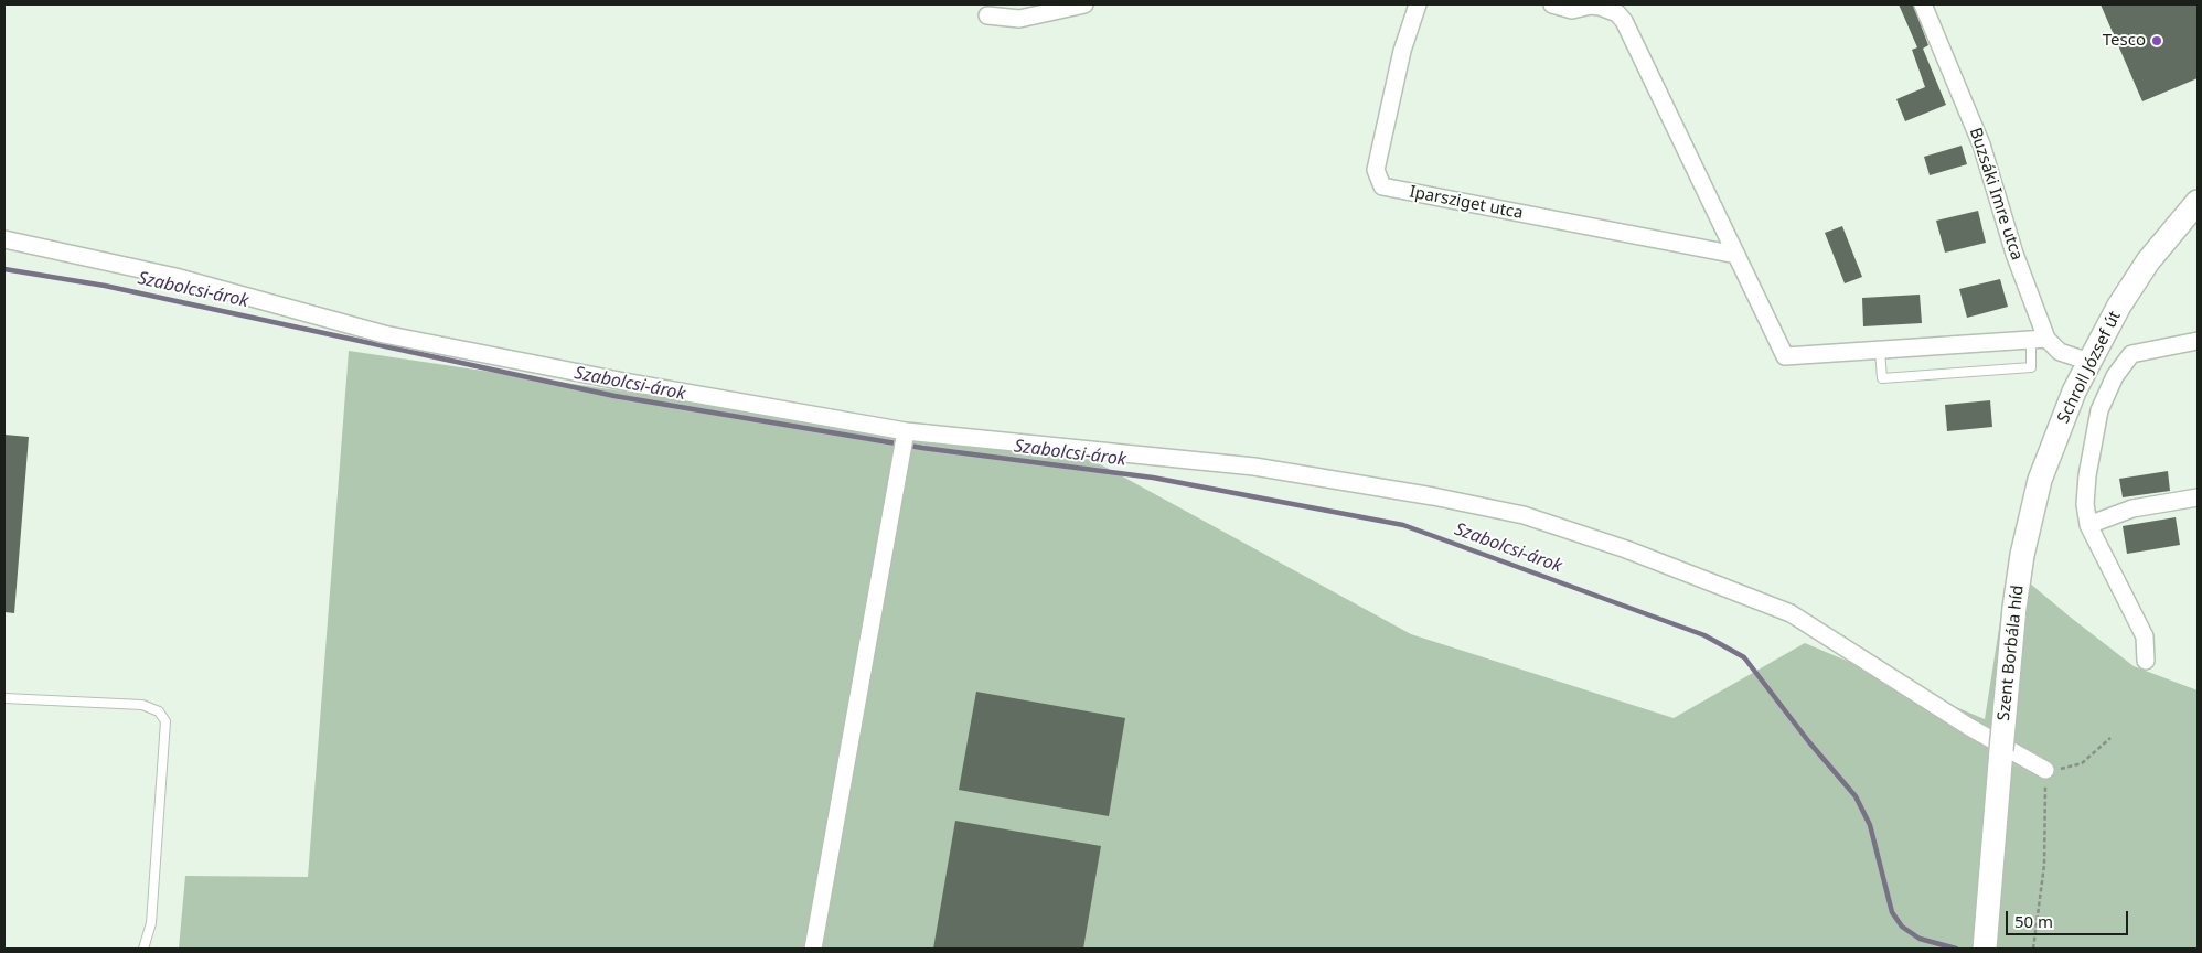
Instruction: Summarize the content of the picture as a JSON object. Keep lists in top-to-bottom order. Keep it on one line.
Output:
{"streets":{"main road":["Schroll József út","Szent Borbála híd"],"street":["Buzsáki Imre utca","Iparsziget utca"]},"crossings":[["Schroll József út","Szent Borbála híd"]],"water":["Szabolcsi-árok"],"places":["Tesco"],"scale_bar":"50 m"}
